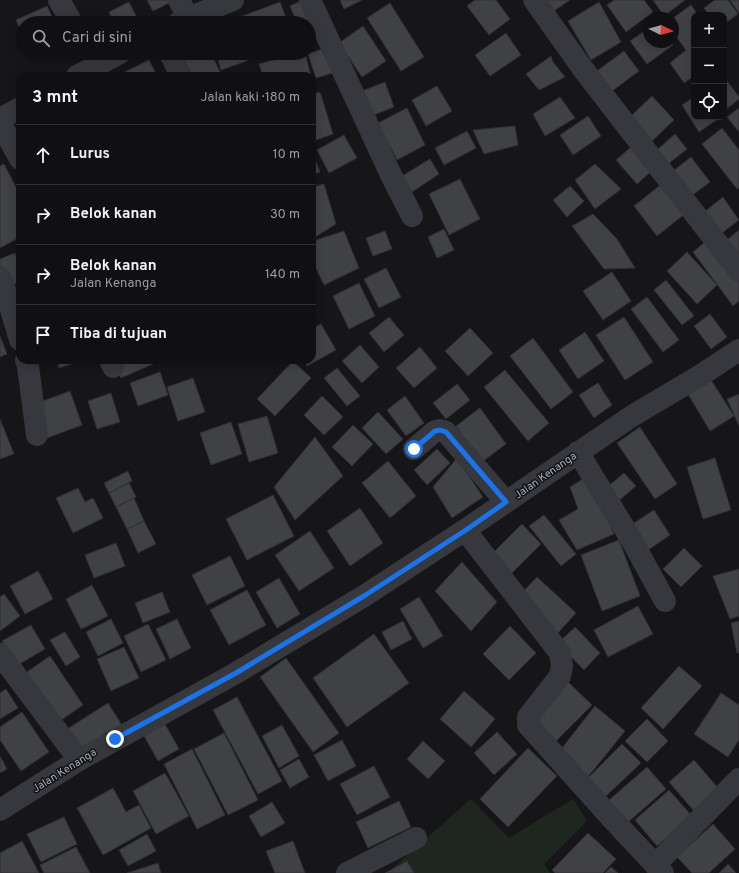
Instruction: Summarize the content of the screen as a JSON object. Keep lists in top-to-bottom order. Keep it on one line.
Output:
{"streets":{"street":["Jalan Kenanga"]},"north":"right","page":{"map_buttons":["+","−"],"search":"Cari di sini","heading":["3 mnt","Jalan kaki · 180 m"],"list":[["Lurus","10 m"],["Belok kanan","30 m"],["Belok kanan","Jalan Kenanga","140 m"],"Tiba di tujuan"]}}
